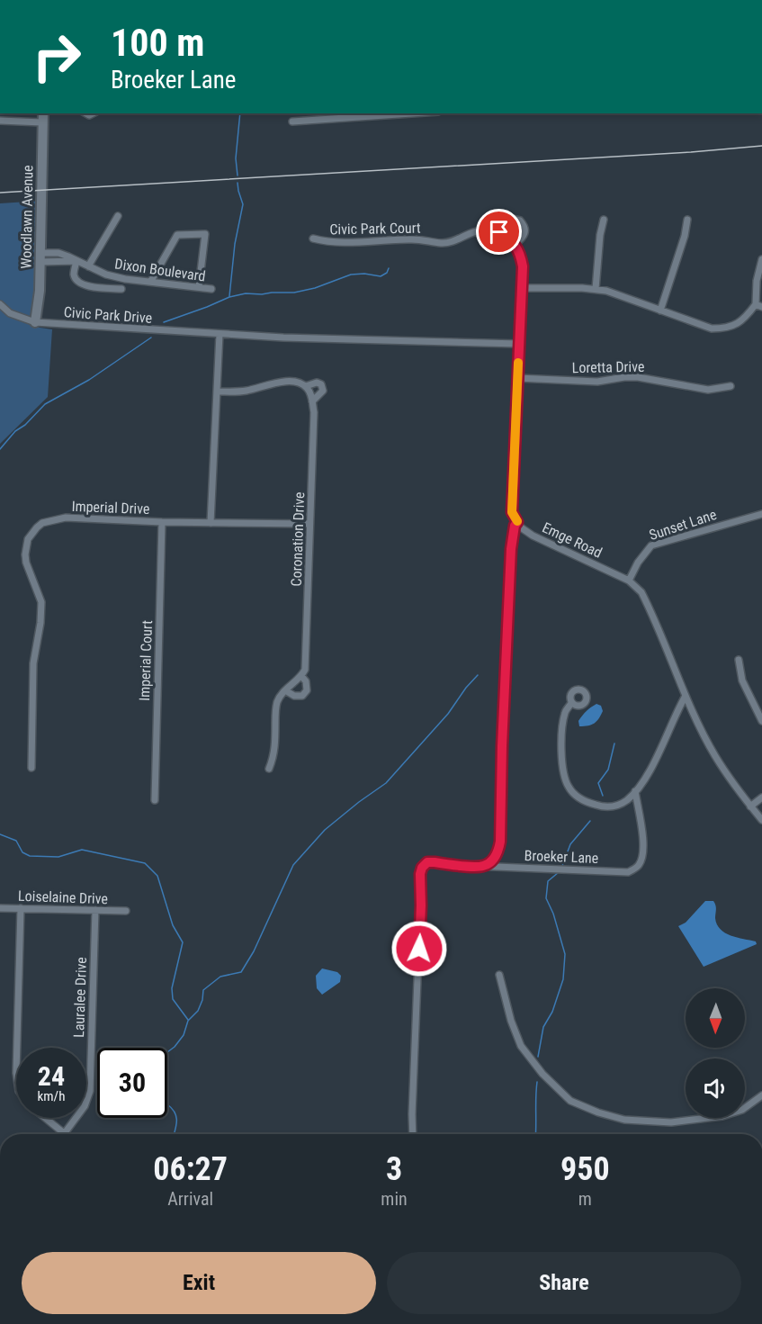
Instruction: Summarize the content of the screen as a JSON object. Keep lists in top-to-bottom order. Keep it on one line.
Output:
{"streets":{"street":["Woodlawn Avenue","Civic Park Court","Dixon Boulevard","Civic Park Drive","Loretta Drive","Imperial Drive","Sunset Lane","Coronation Drive","Emge Road","Imperial Court","Broeker Lane","Loiselaine Drive","Lauralee Drive"]},"crossings":[["Woodlawn Avenue","Dixon Boulevard"],["Woodlawn Avenue","Civic Park Drive"],["Imperial Drive","Coronation Drive"],["Imperial Drive","Imperial Court"],["Sunset Lane","Emge Road"],["Loiselaine Drive","Lauralee Drive"]],"north":"bottom","page":{"turn":["100 m","Broeker Lane"],"speed":"24 km/h","limit":"30","eta":["06:27","Arrival","3","min","950","m"],"buttons":["Exit","Share"]}}
